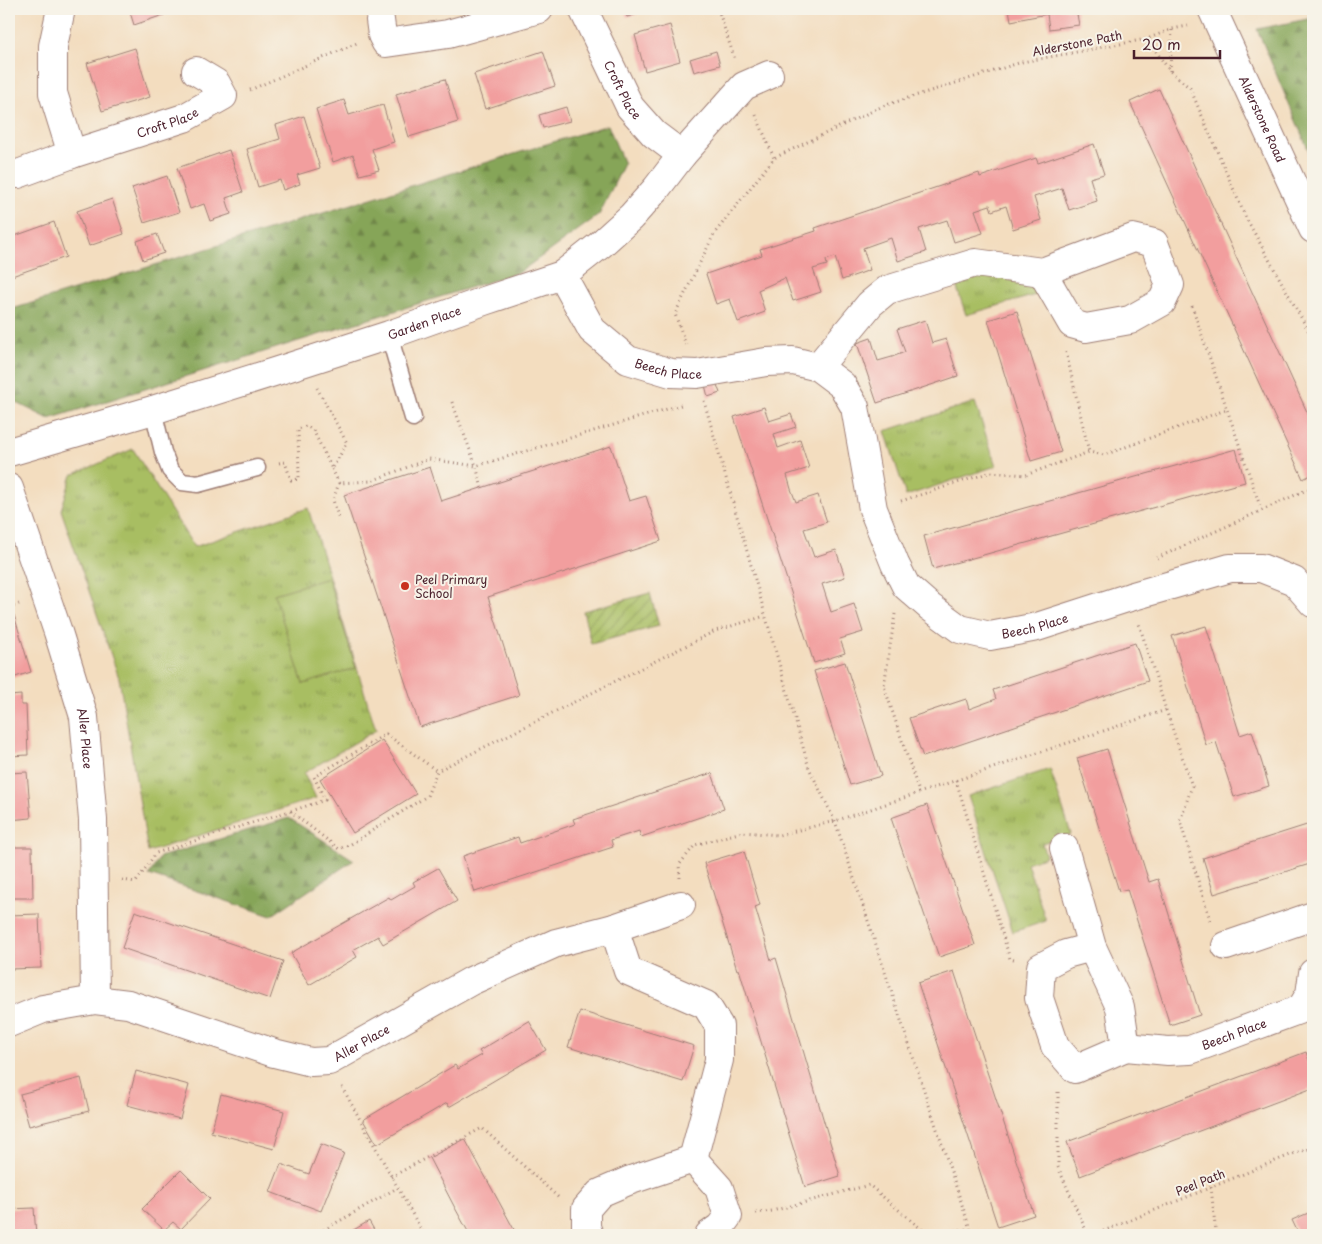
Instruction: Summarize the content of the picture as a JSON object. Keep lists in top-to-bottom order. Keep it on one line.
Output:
{"streets":{"street":["Croft Place","Alderstone Road","Garden Place","Beech Place","Aller Place"],"path":["Alderstone Path","Peel Path"]},"crossings":[["Alderstone Path","Beech Place"],["Croft Place","Garden Place"],["Garden Place","Beech Place"]],"places":["Peel Primary School"],"scale_bar":"20 m"}
